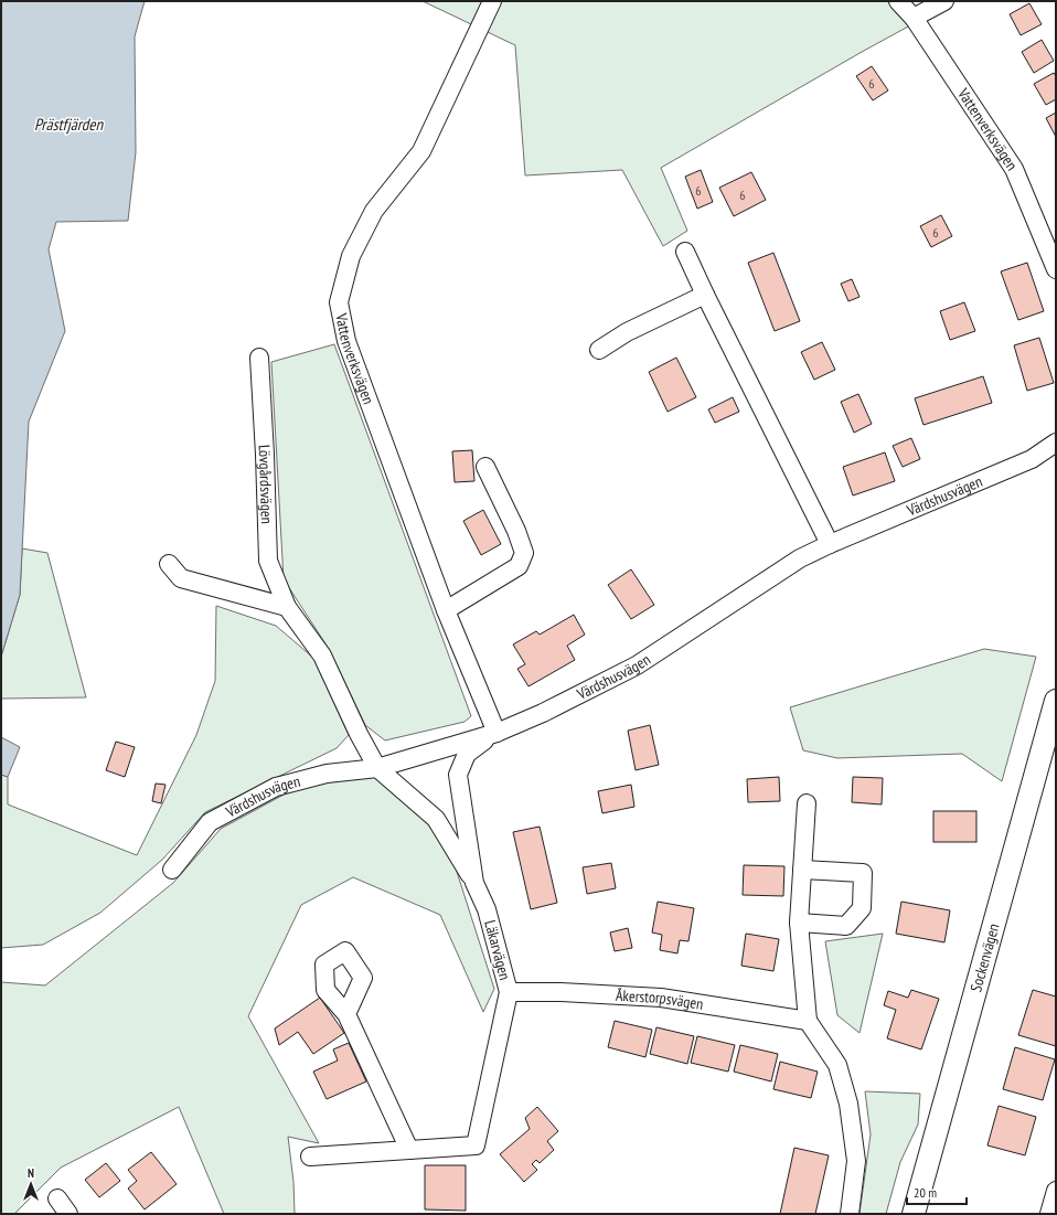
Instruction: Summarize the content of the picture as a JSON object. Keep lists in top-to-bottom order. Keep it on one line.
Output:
{"streets":{"street":["Vattenverksvägen","Lövgårdsvägen","Värdshusvägen","Läkarvägen","Sockenvägen","Åkerstorpsvägen"]},"crossings":[["Vattenverksvägen","Värdshusvägen"],["Vattenverksvägen","Läkarvägen"],["Lövgårdsvägen","Värdshusvägen"],["Värdshusvägen","Läkarvägen"],["Läkarvägen","Åkerstorpsvägen"]],"water":["Prästfjärden"],"house_numbers":["6","6","6","6"],"scale_bar":"20 m","north":"top"}
